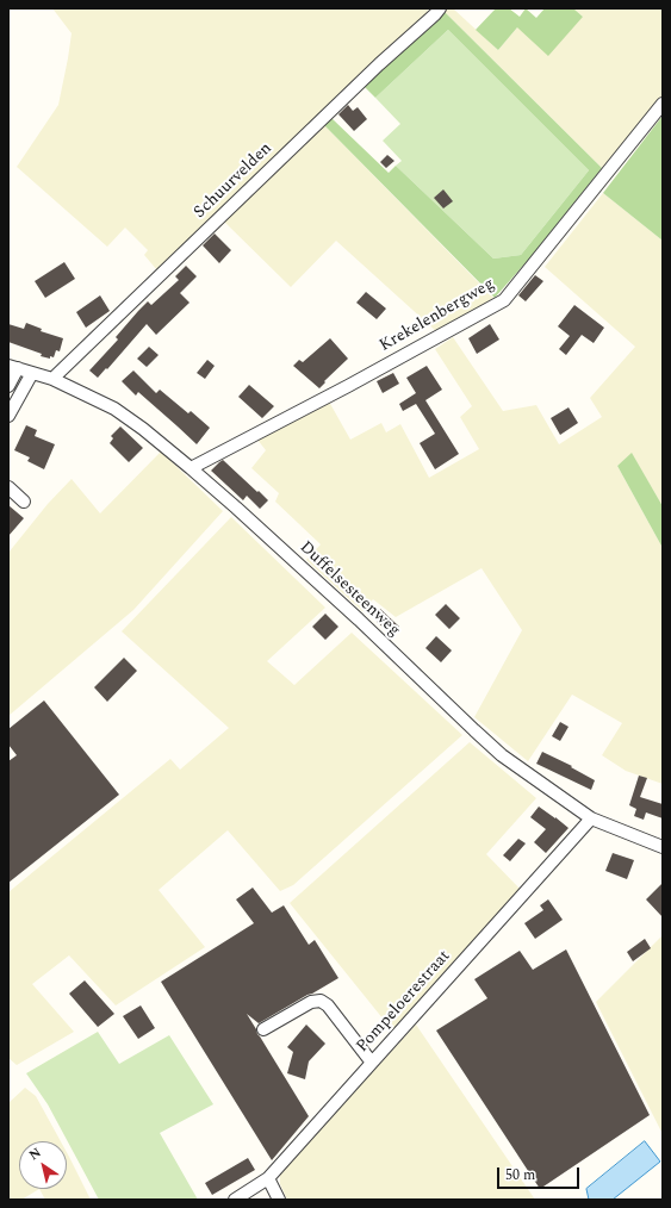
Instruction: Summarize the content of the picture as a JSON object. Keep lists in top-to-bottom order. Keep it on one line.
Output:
{"streets":{"street":["Schuurvelden","Krekelenbergweg","Duffelsesteenweg","Pompeloerestraat"]},"crossings":[["Schuurvelden","Duffelsesteenweg"],["Krekelenbergweg","Duffelsesteenweg"],["Duffelsesteenweg","Pompeloerestraat"]],"scale_bar":"50 m","north":"top left"}
